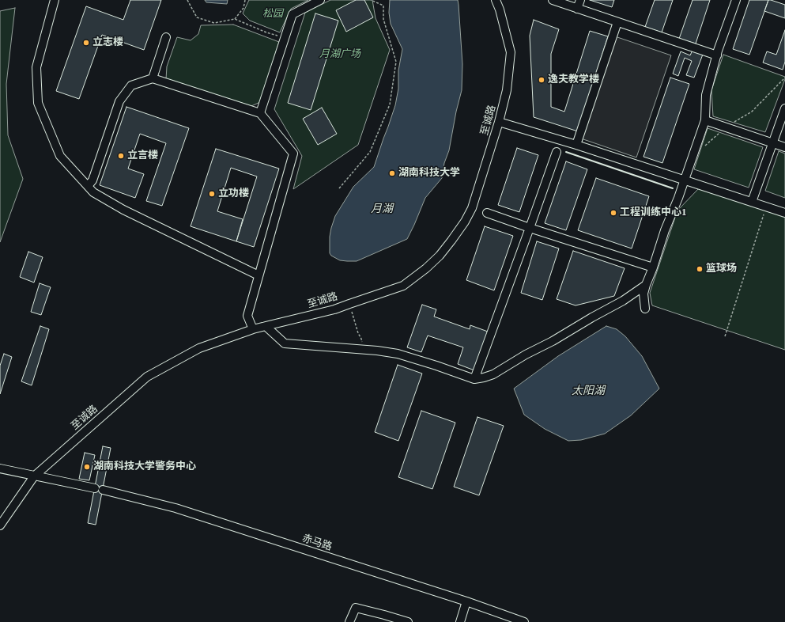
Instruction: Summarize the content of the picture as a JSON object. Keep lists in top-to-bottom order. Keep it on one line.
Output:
{"streets":{"street":["至诚路","赤马路"]},"crossings":[["至诚路","赤马路"]],"water":["月湖","太阳湖"],"parks":["松园","月湖广场"],"places":["立志楼","逸夫教学楼","立言楼","湖南科技大学","立功楼","工程训练中心1","篮球场","湖南科技大学警务中心"]}
